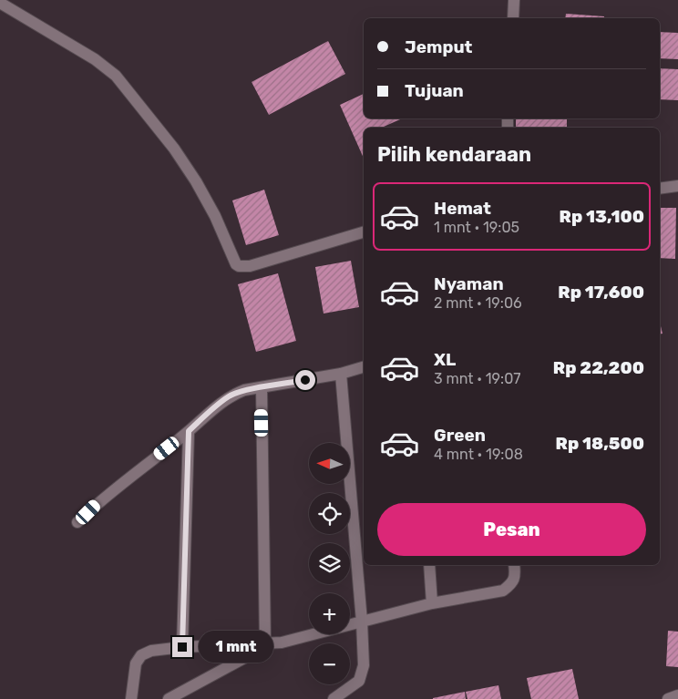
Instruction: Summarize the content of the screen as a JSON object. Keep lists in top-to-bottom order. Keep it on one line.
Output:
{"north":"left","page":{"banner":["Jemput","Tujuan"],"heading":"Pilih kendaraan","list":[{"name":"Hemat","note":"1 mnt · 19:05","value":"Rp 13,100"},{"name":"Nyaman","note":"2 mnt · 19:06","value":"Rp 17,600"},{"name":"XL","note":"3 mnt · 19:07","value":"Rp 22,200"},{"name":"Green","note":"4 mnt · 19:08","value":"Rp 18,500"}],"map_buttons":["+","−"],"buttons":"Pesan","bubble":"1 mnt"}}
